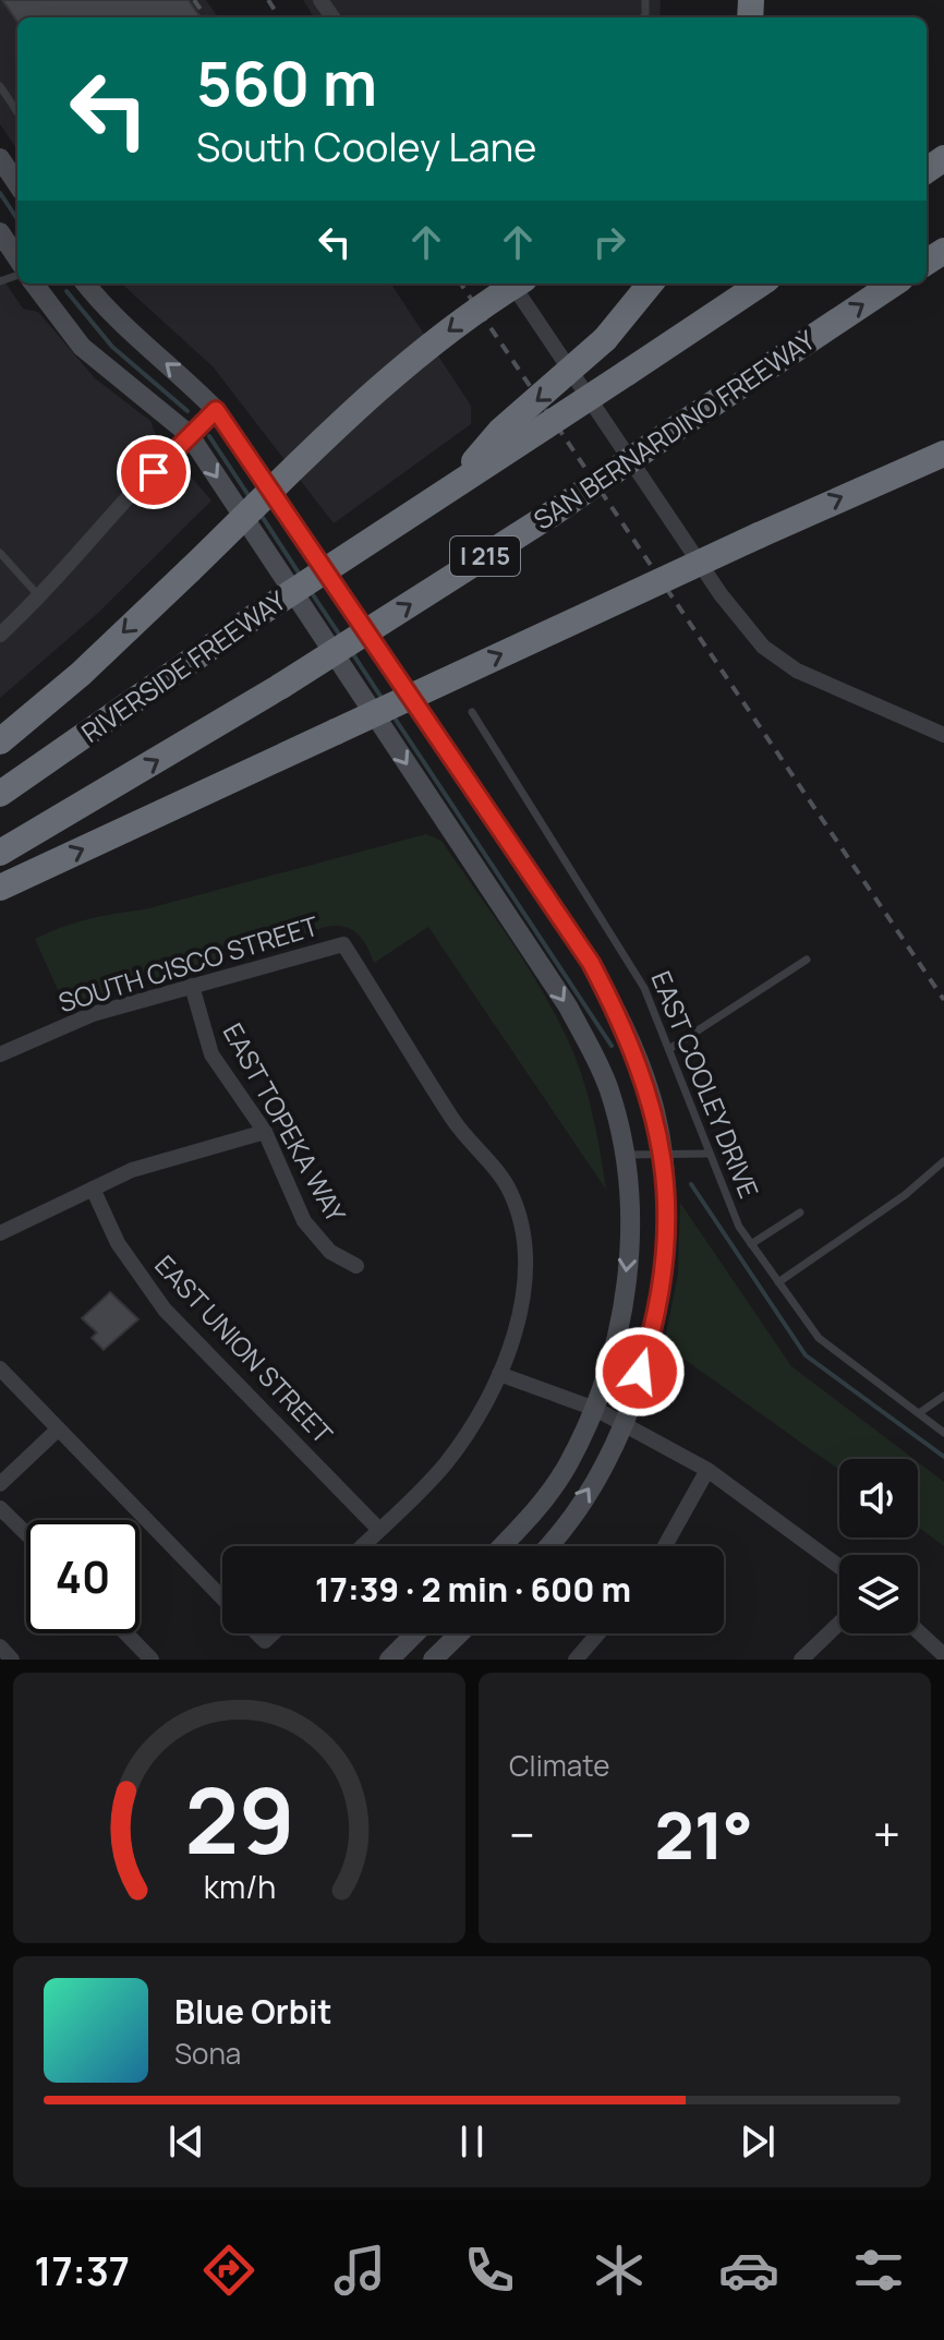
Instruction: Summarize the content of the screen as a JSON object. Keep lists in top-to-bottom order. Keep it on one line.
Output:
{"streets":{"highway":["SAN BERNARDINO FREEWAY","I 215","RIVERSIDE FREEWAY"],"street":["SOUTH CISCO STREET","EAST TOPEKA WAY","EAST UNION STREET"],"lane":["EAST COOLEY DRIVE"]},"crossings":[["SOUTH CISCO STREET","EAST TOPEKA WAY"]],"page":{"turn":["560 m","South Cooley Lane"],"limit":"40","trip":"17:39 · 2 min · 600 m","tile":"Climate","heat":["−","21°","+"],"song":["Blue Orbit","Sona"],"tabs":"17:37","gauge":["29","km/h"]}}
